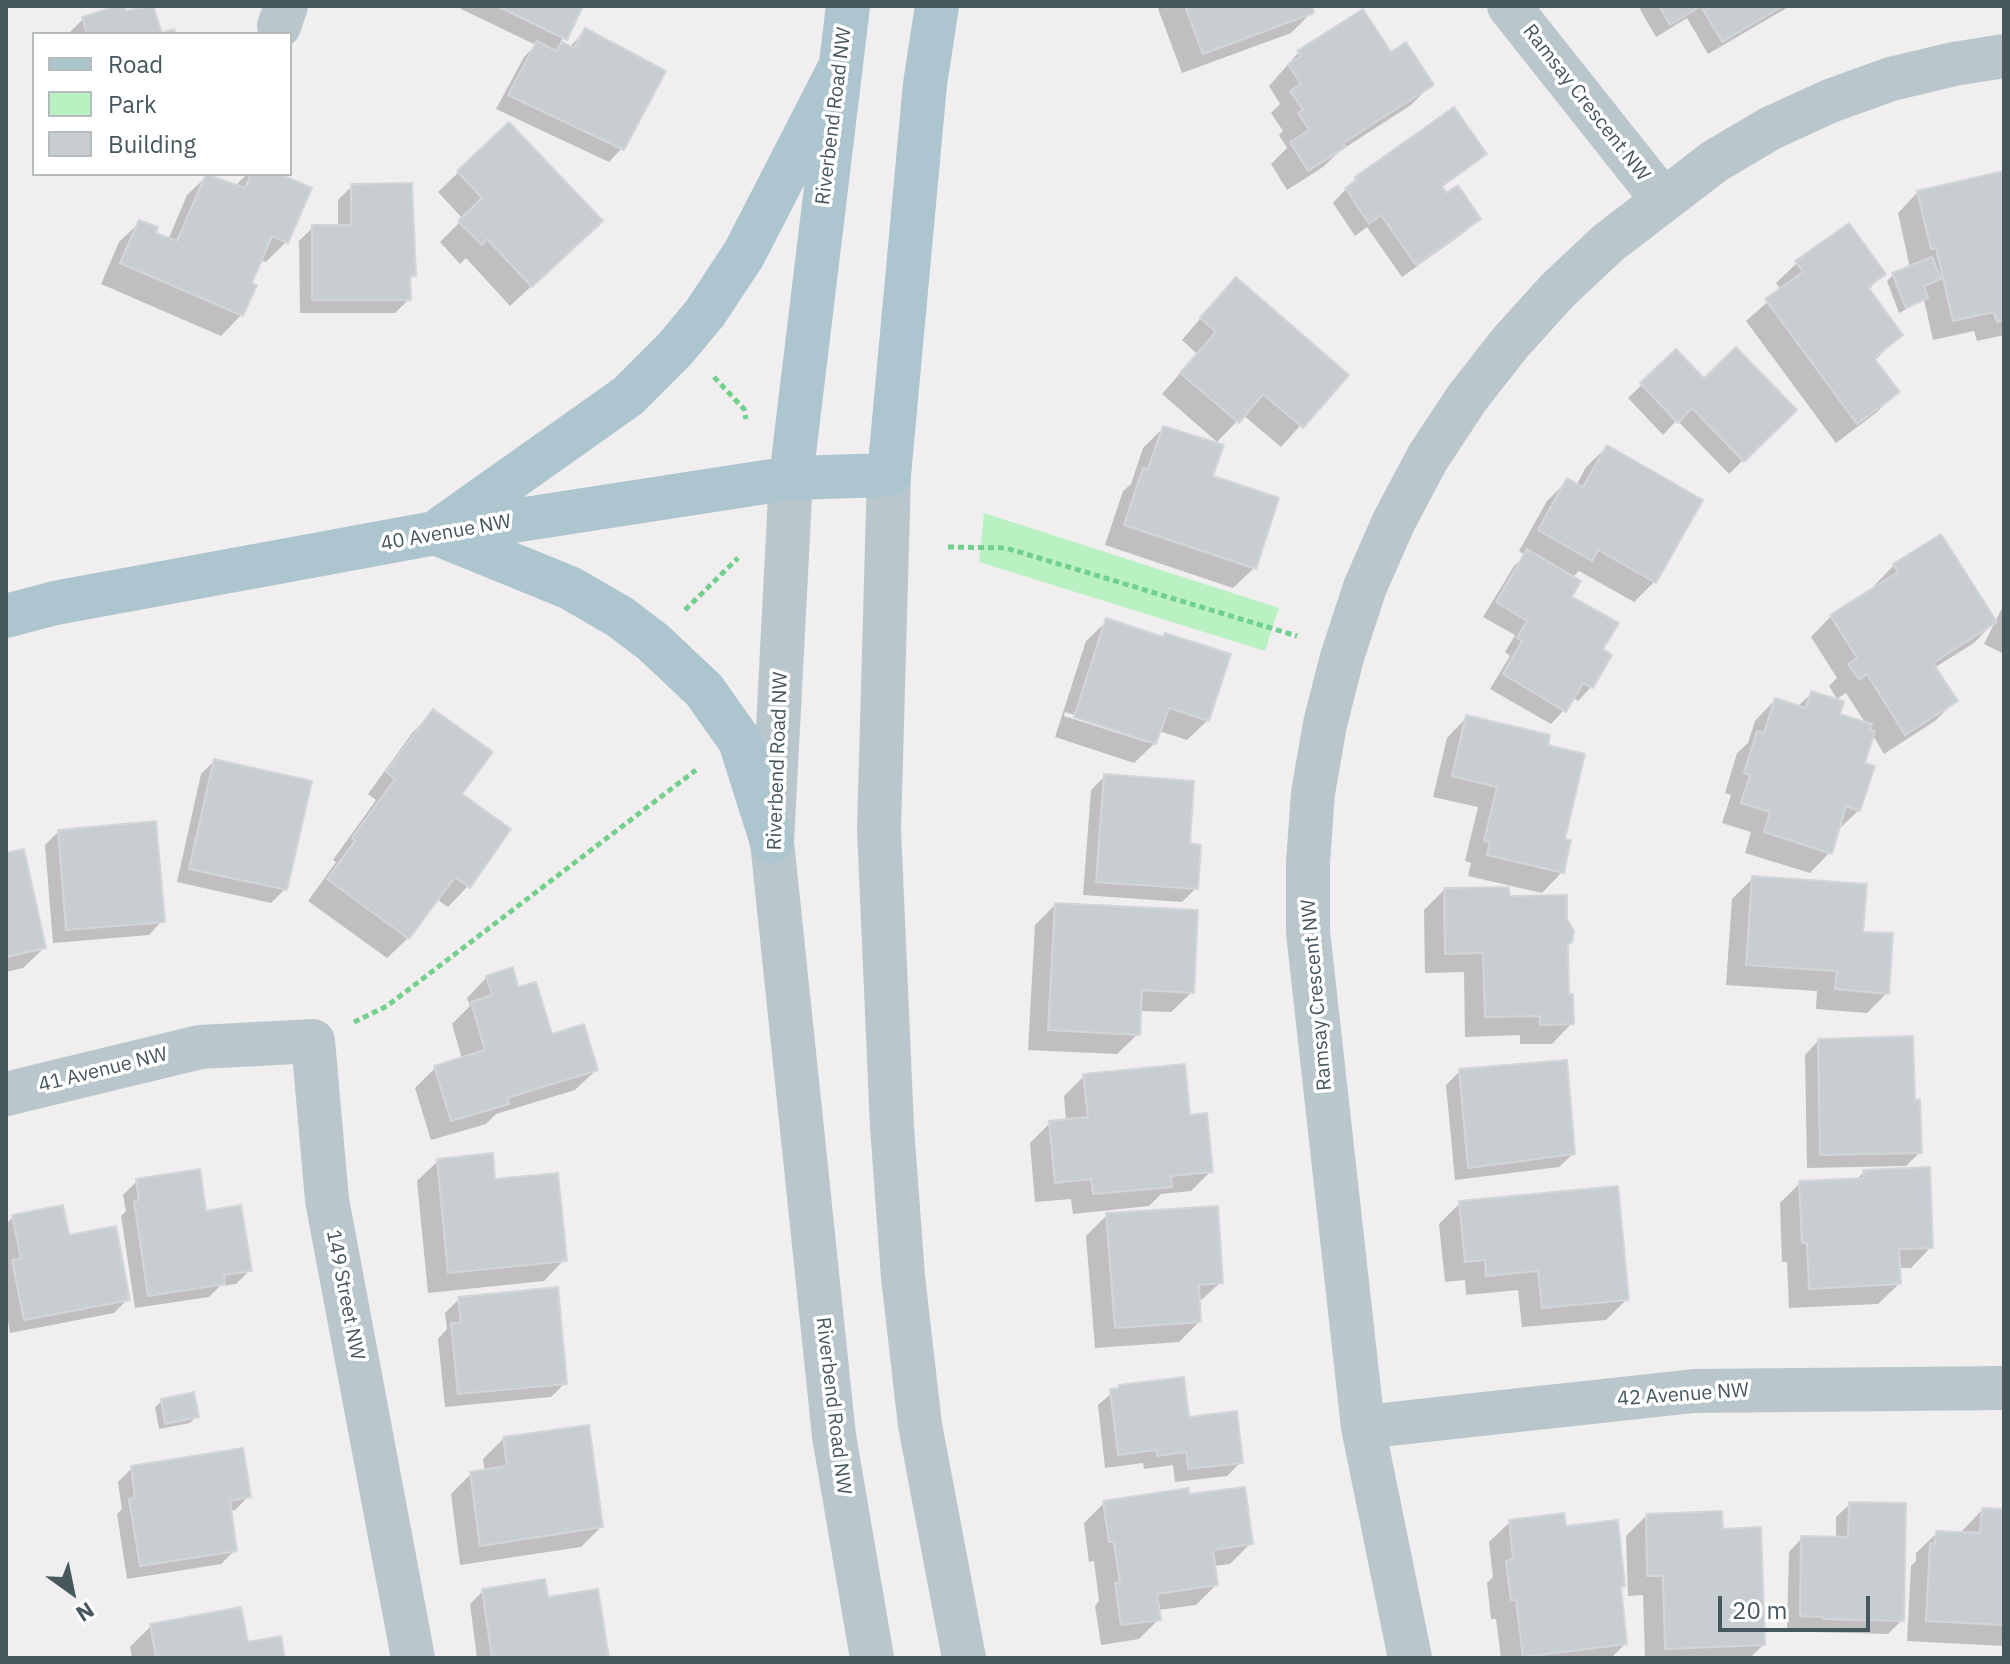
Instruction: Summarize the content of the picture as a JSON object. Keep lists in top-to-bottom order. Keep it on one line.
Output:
{"streets":{"main road":["Riverbend Road NW","40 Avenue NW"],"street":["Ramsay Crescent NW","41 Avenue NW","149 Street NW","42 Avenue NW"]},"crossings":[["Ramsay Crescent NW","42 Avenue NW"],["Riverbend Road NW","40 Avenue NW"],["41 Avenue NW","149 Street NW"]],"legend":["Road","Park","Building"],"scale_bar":"20 m","north":"bottom right"}
